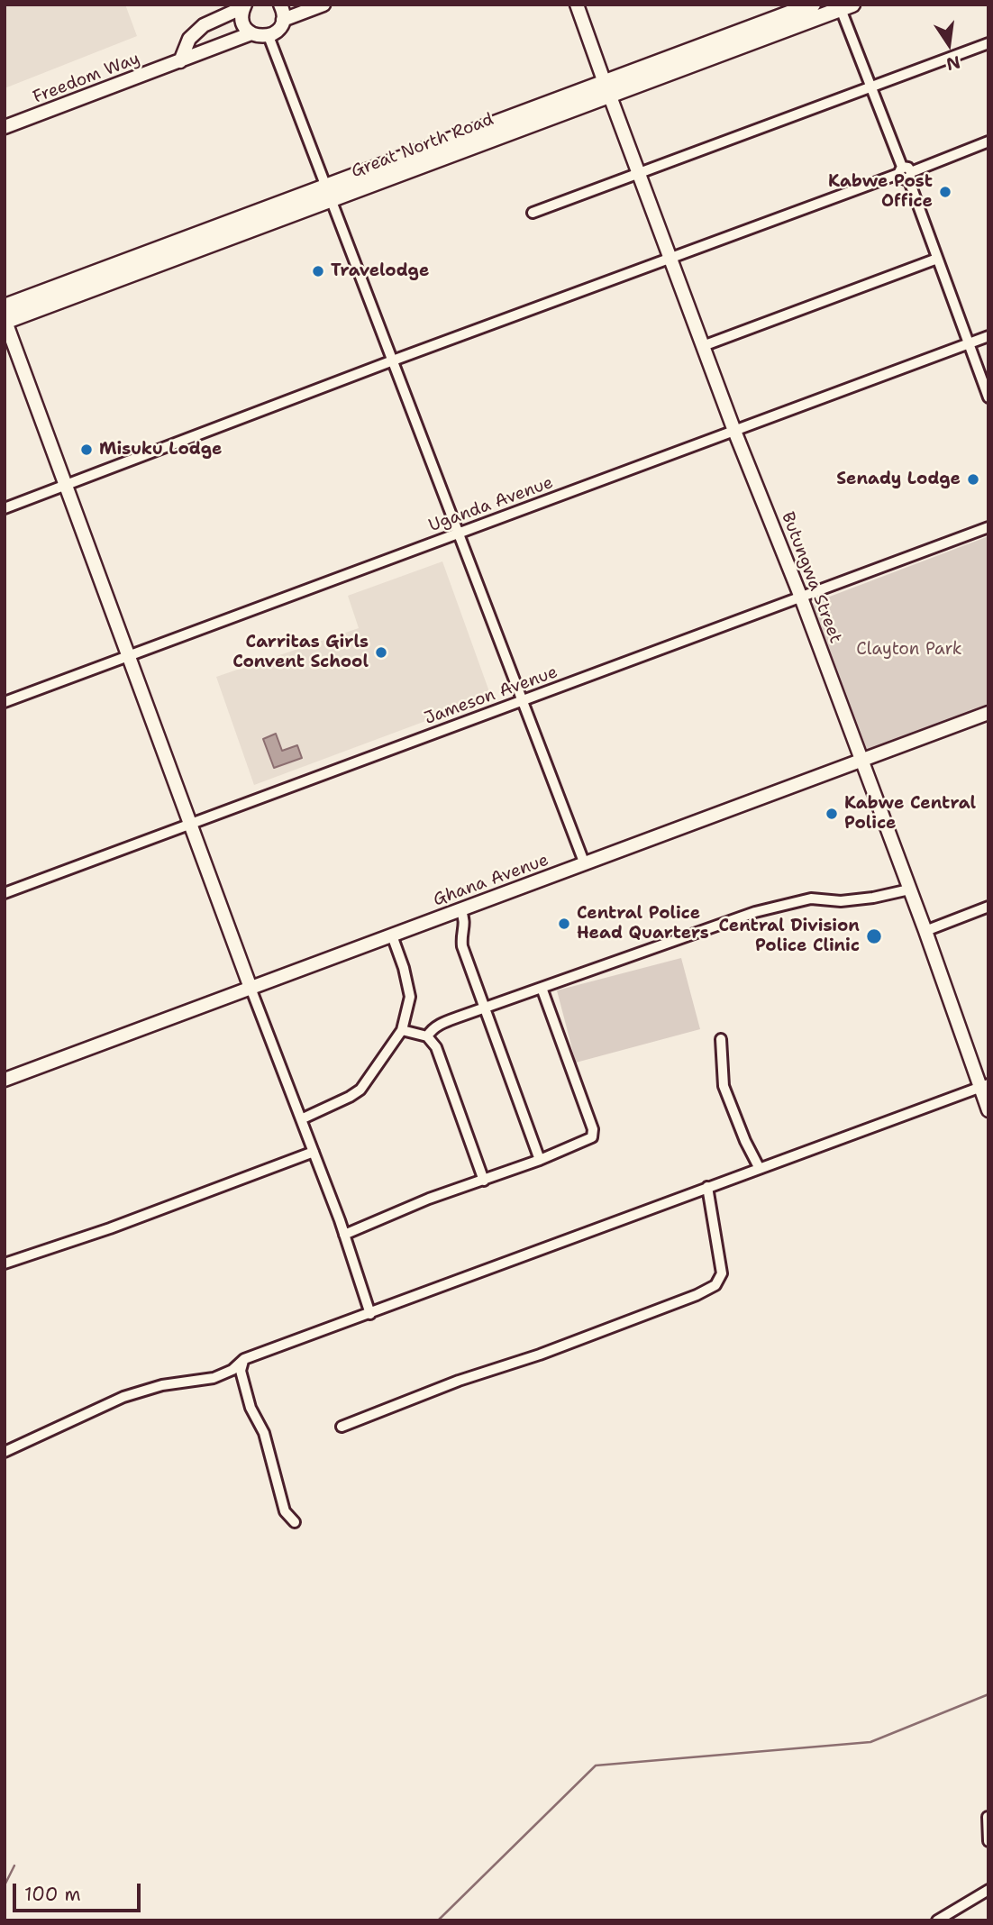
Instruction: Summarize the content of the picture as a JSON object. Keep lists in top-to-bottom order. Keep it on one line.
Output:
{"streets":{"highway":["Great North Road"],"main road":["Freedom Way","Butungwa Street","Ghana Avenue"],"street":["Uganda Avenue","Jameson Avenue"]},"crossings":[["Great North Road","Butungwa Street"],["Uganda Avenue","Butungwa Street"],["Butungwa Street","Jameson Avenue"],["Butungwa Street","Ghana Avenue"]],"parks":["Clayton Park"],"places":["Kabwe Post Office","Travelodge","Misuku Lodge","Senady Lodge","Carritas Girls Convent School","Kabwe Central Police","Central Police Head Quarters","Central Division Police Clinic"],"scale_bar":"100 m","north":"bottom"}
